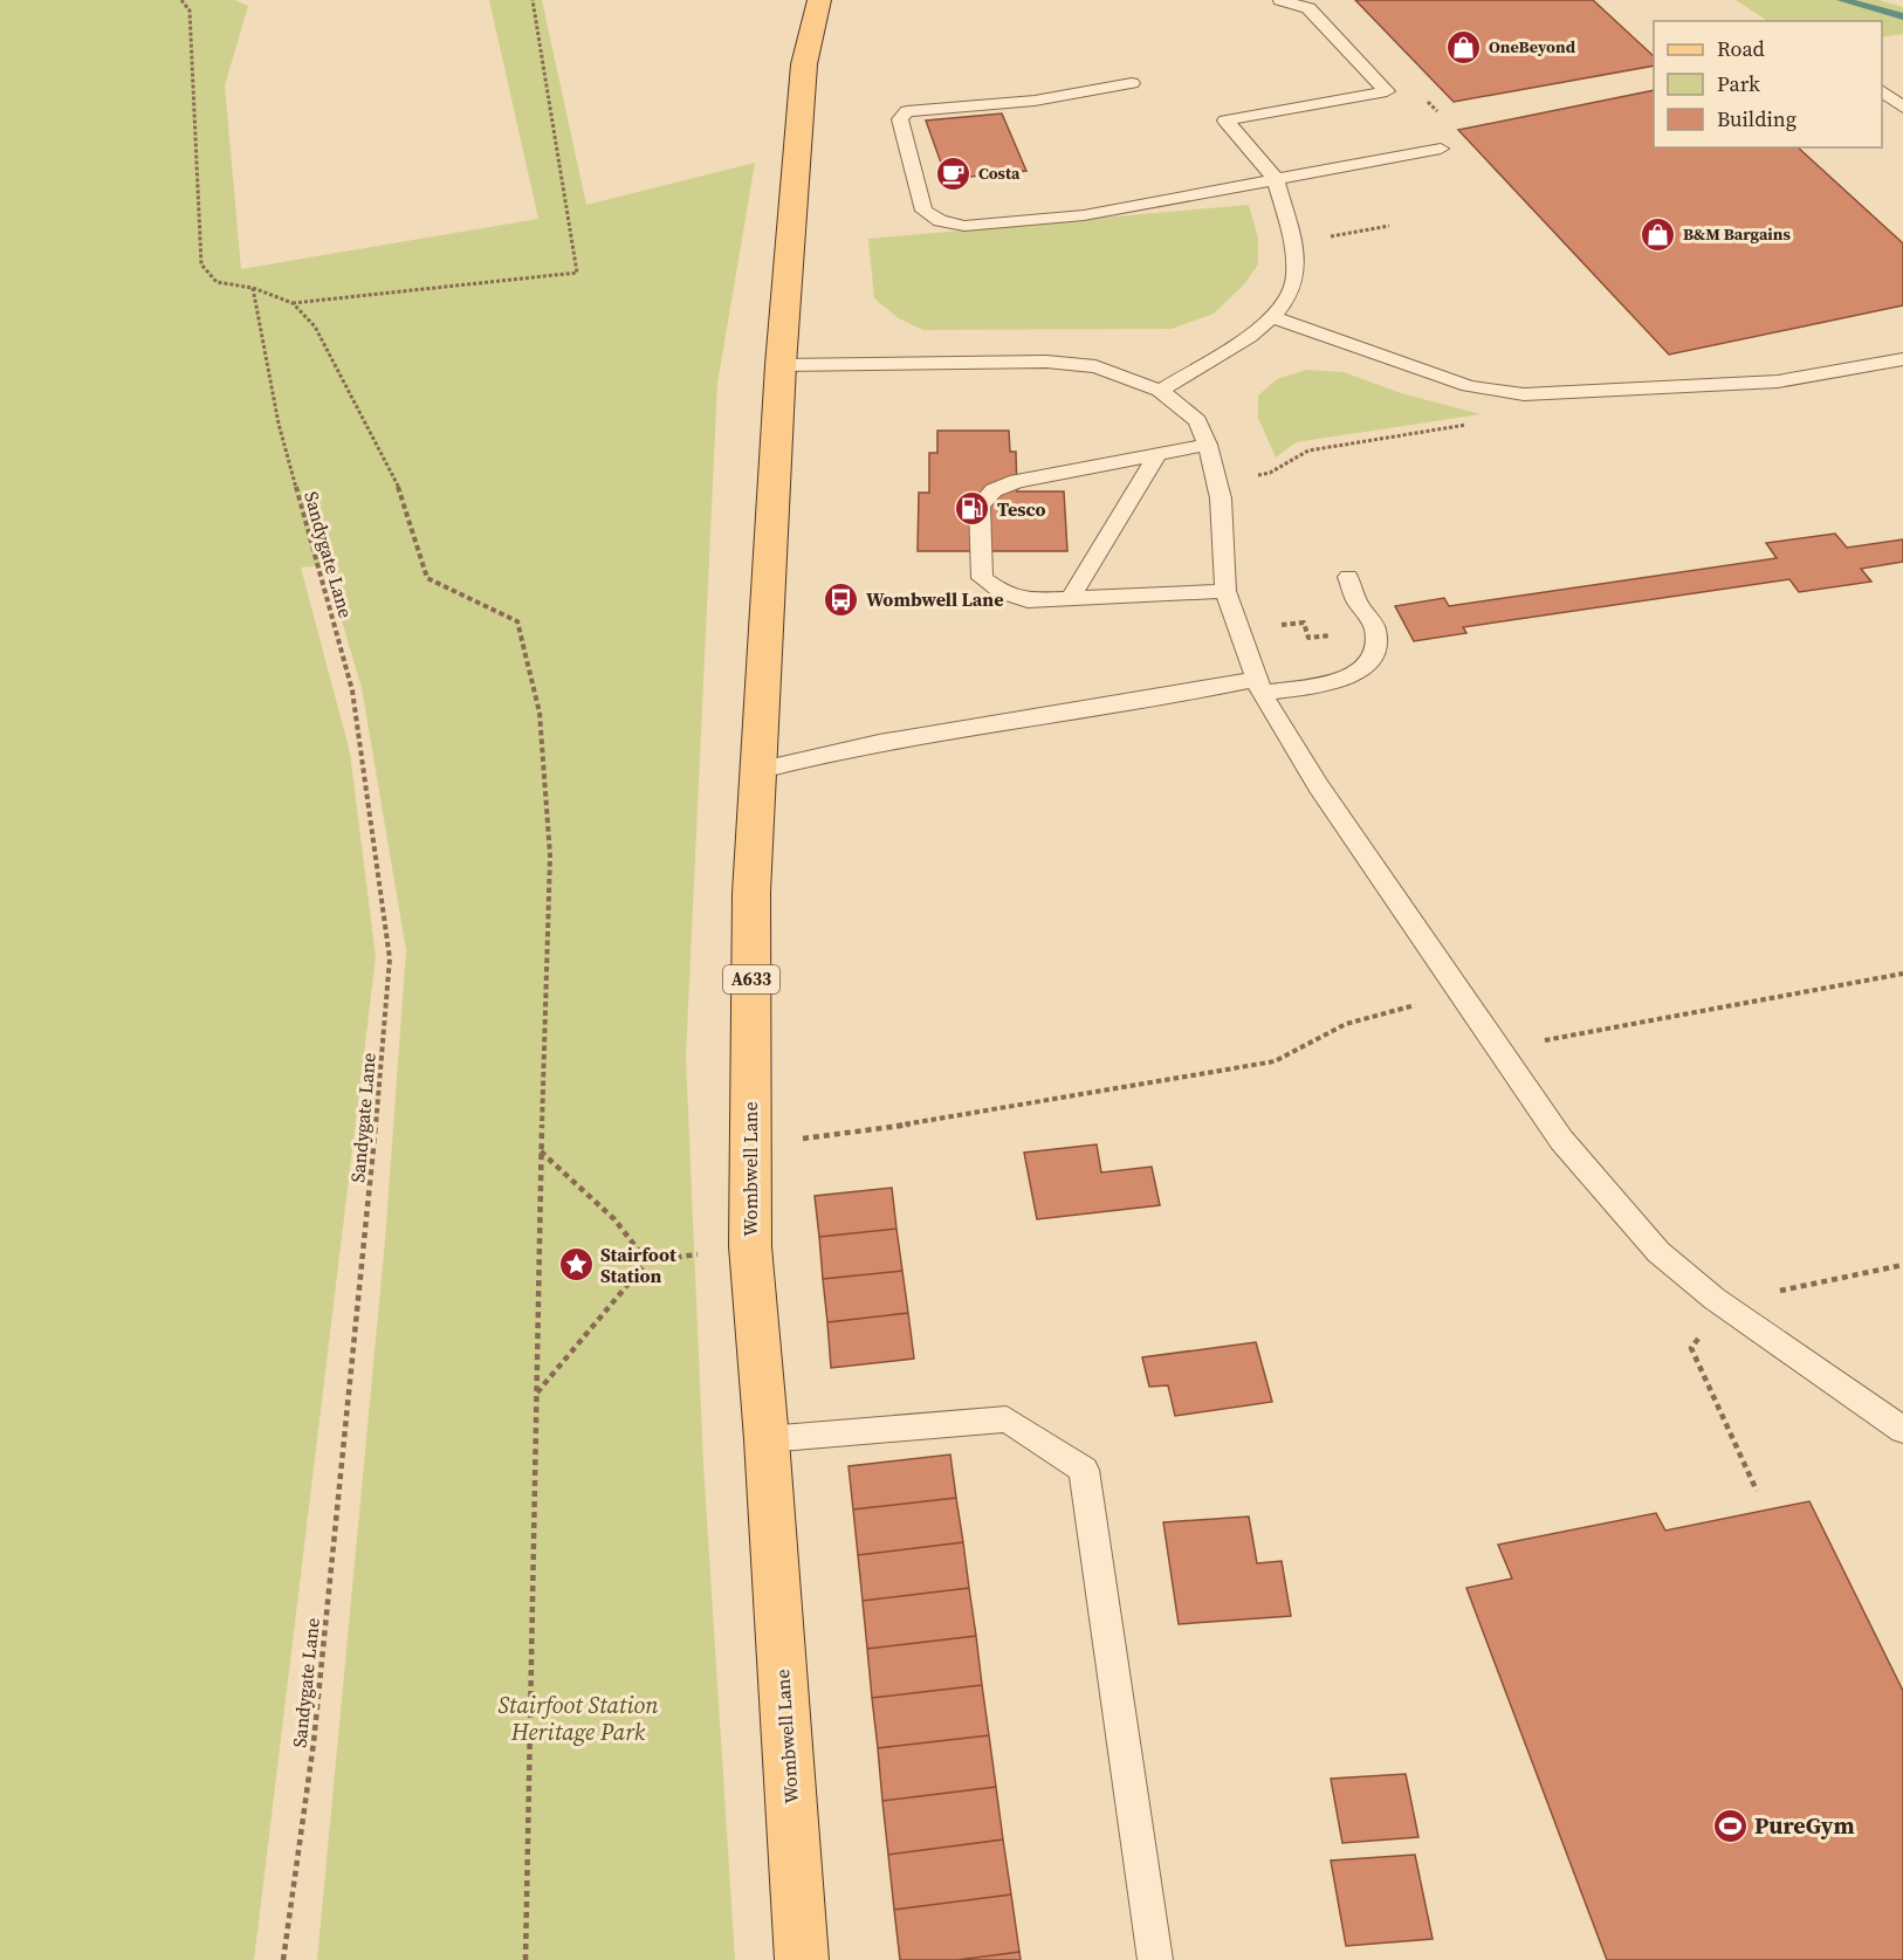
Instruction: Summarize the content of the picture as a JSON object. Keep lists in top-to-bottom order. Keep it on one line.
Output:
{"streets":{"main road":["A633","Wombwell Lane"],"path":["Sandygate Lane"]},"parks":["Stairfoot Station Heritage Park"],"places":{"shop":["OneBeyond","B&M Bargains"],"cafe":["Costa"],"fuel station":["Tesco"],"bus stop":["Wombwell Lane"],"place":["Stairfoot Station"],"sports":["PureGym"]},"legend":["Road","Park","Building"]}
